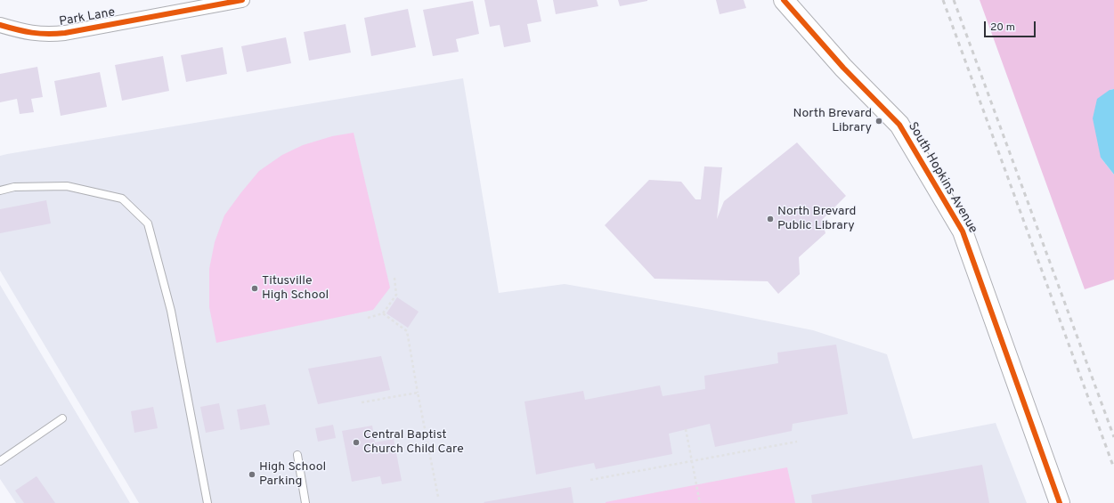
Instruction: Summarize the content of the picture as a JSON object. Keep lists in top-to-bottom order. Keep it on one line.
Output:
{"streets":{"street":["Park Lane","South Hopkins Avenue"]},"places":["North Brevard Library","North Brevard Public Library","Titusville High School","Central Baptist Church Child Care","High School Parking"],"scale_bar":"20 m"}
